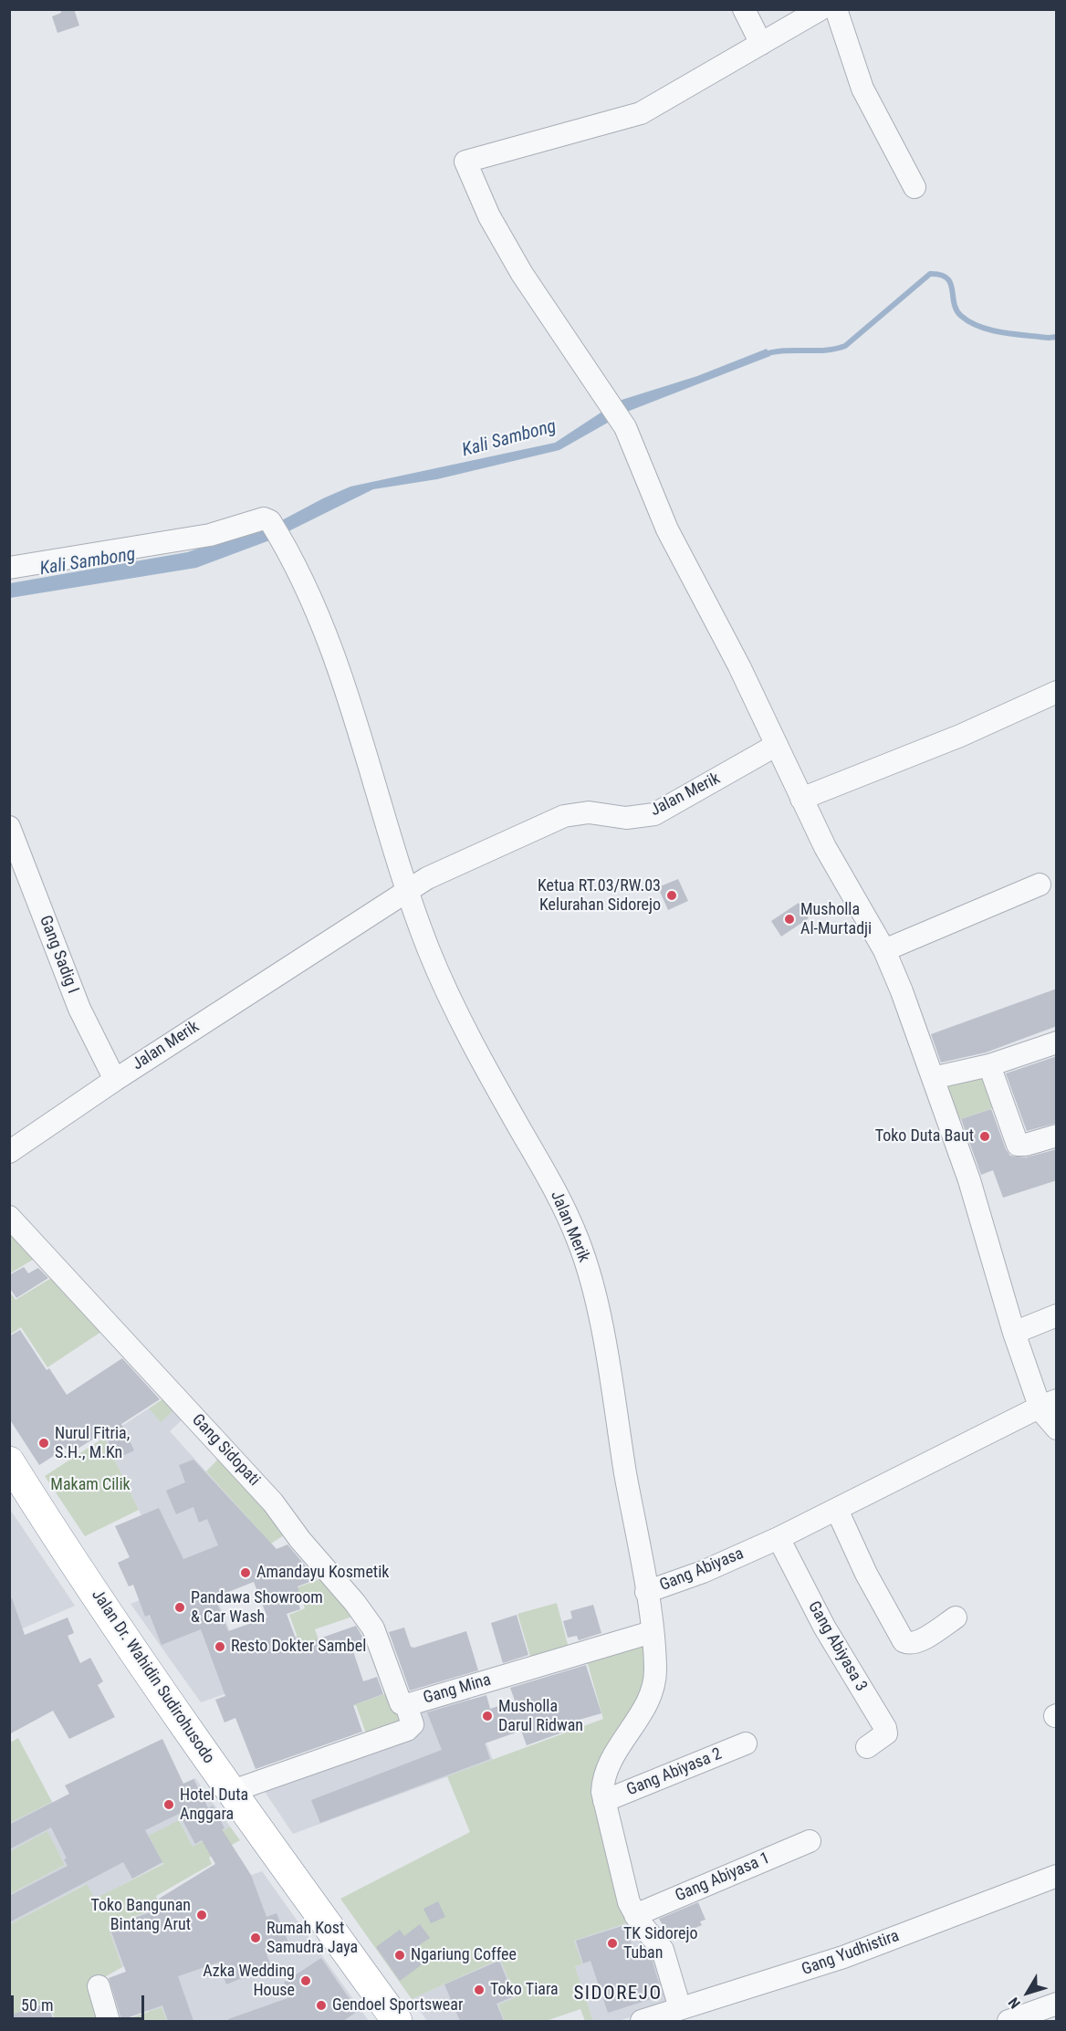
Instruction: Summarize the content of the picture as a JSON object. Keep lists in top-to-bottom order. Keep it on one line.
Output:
{"streets":{"highway":["Jalan Dr. Wahidin Sudirohusodo"],"street":["Jalan Merik","Gang Sadig I","Gang Sidopati","Gang Abiyasa","Gang Abiyasa 3","Gang Mina","Gang Abiyasa 2","Gang Abiyasa 1","Gang Yudhistira"]},"crossings":[["Jalan Merik","Gang Sadig I"],["Jalan Merik","Gang Abiyasa"],["Gang Sidopati","Gang Mina"],["Gang Abiyasa","Gang Abiyasa 3"],["Gang Abiyasa","Gang Mina"],["Gang Abiyasa","Gang Abiyasa 2"],["Gang Abiyasa","Gang Abiyasa 1"],["Gang Abiyasa","Gang Yudhistira"],["Jalan Dr. Wahidin Sudirohusodo","Gang Mina"]],"districts":["SIDOREJO"],"water":["Kali Sambong"],"parks":["Makam Cilik"],"places":["Ketua RT.03/RW.03 Kelurahan Sidorejo","Musholla Al-Murtadji","Toko Duta Baut","Nurul Fitria, S.H., M.Kn","Amandayu Kosmetik","Pandawa Showroom & Car Wash","Resto Dokter Sambel","Musholla Darul Ridwan","Hotel Duta Anggara","Toko Bangunan Bintang Arut","Rumah Kost Samudra Jaya","TK Sidorejo Tuban","Ngariung Coffee","Azka Wedding House","Toko Tiara","Gendoel Sportswear"],"scale_bar":"50 m","north":"bottom left"}
